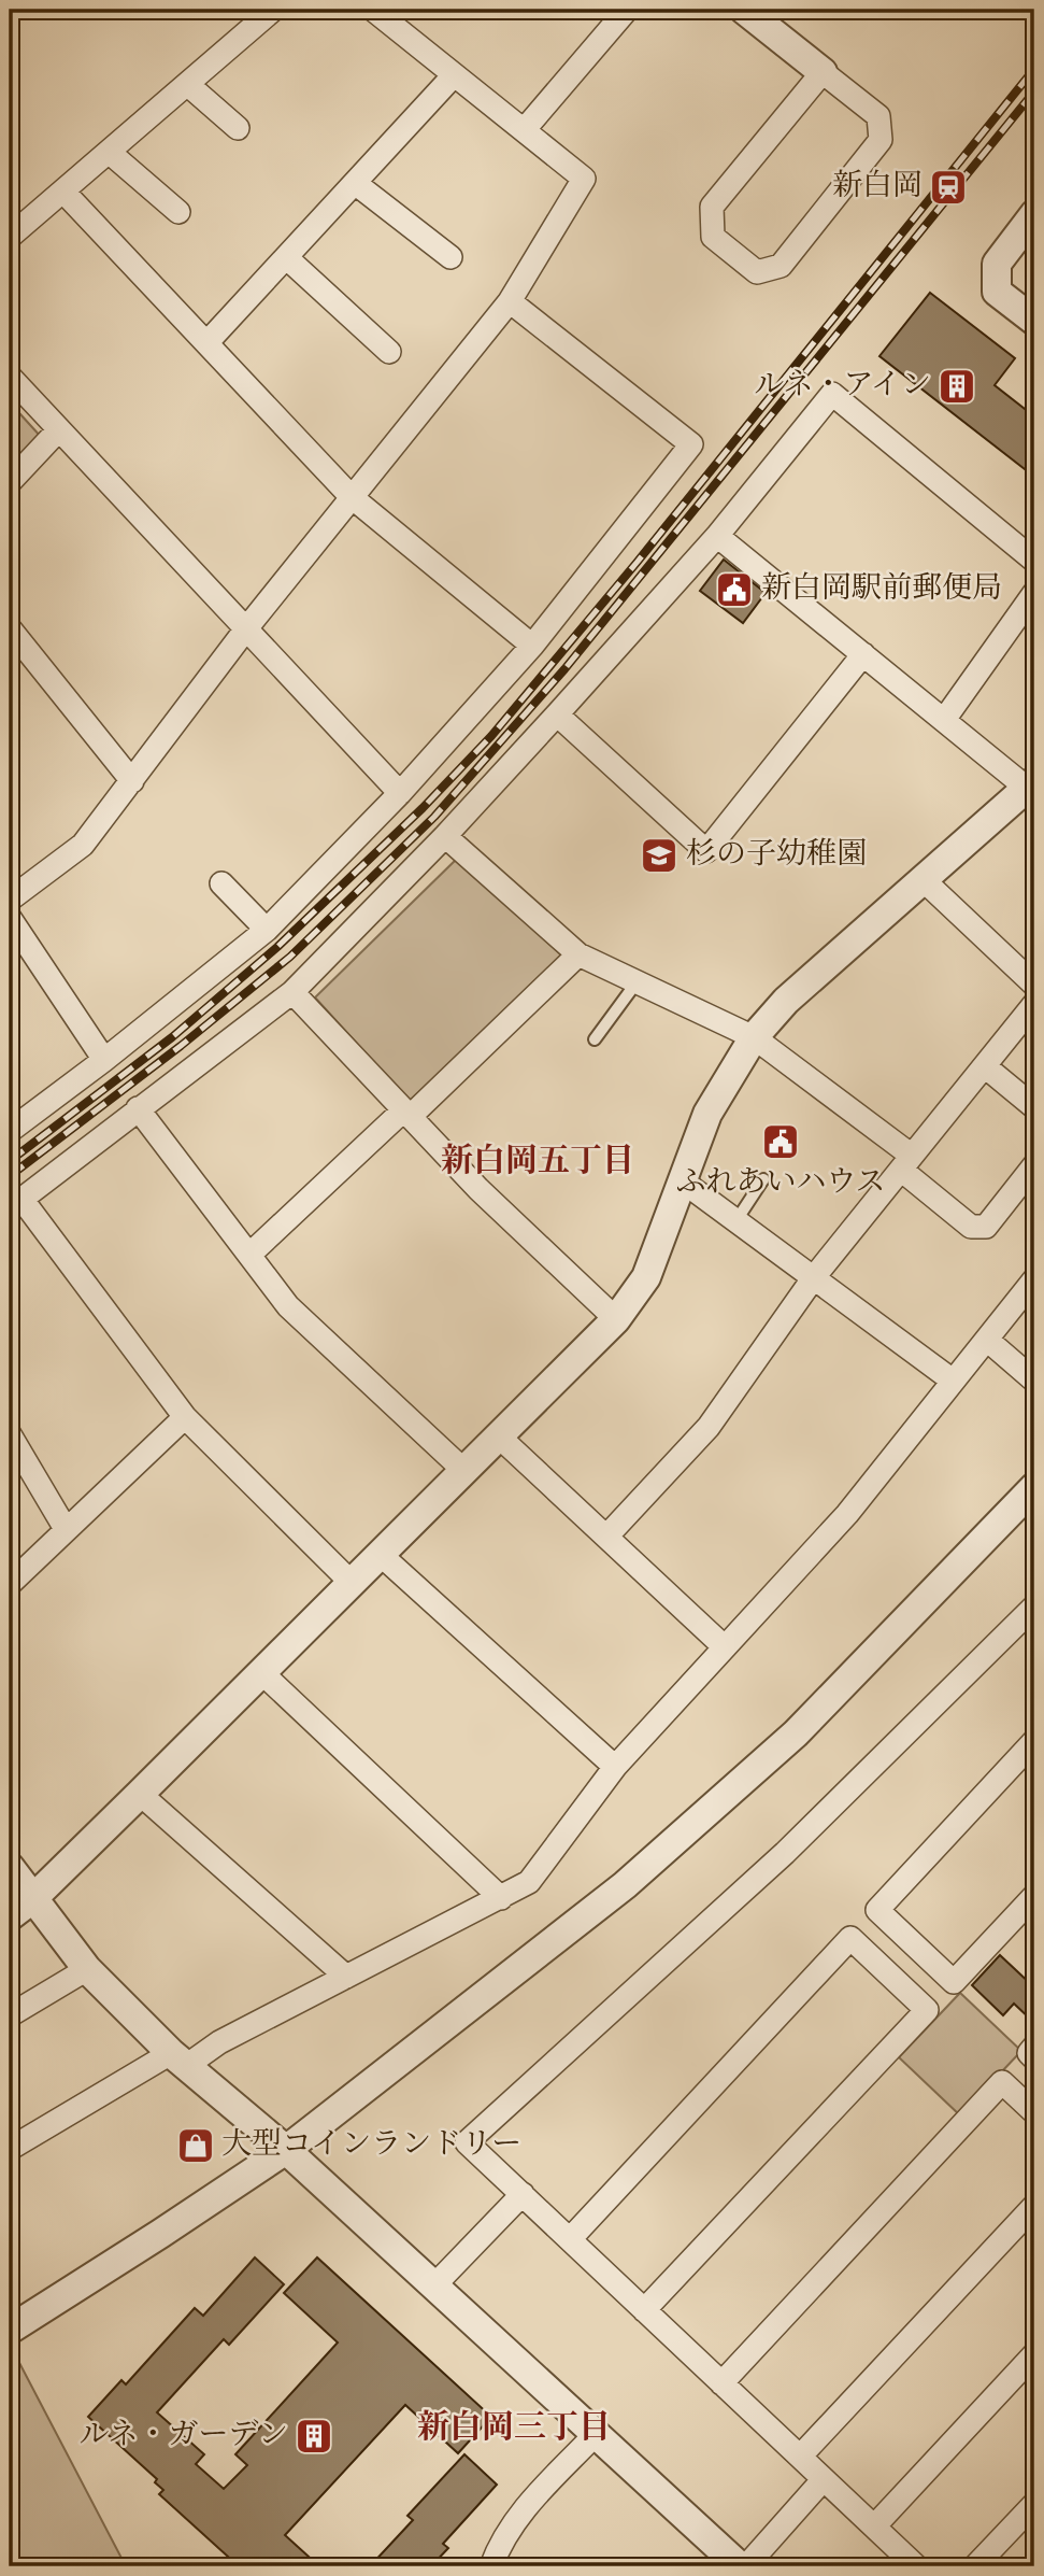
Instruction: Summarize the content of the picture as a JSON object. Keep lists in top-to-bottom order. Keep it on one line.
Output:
{"districts":["新白岡五丁目","新白岡三丁目"],"places":{"station":["新白岡"],"building":["ルネ・アイン","ルネ・ガーデン"],"public building":["新白岡駅前郵便局","ふれあいハウス"],"school or university":["杉の子幼稚園"],"shop":["大型コインランドリー"]}}
